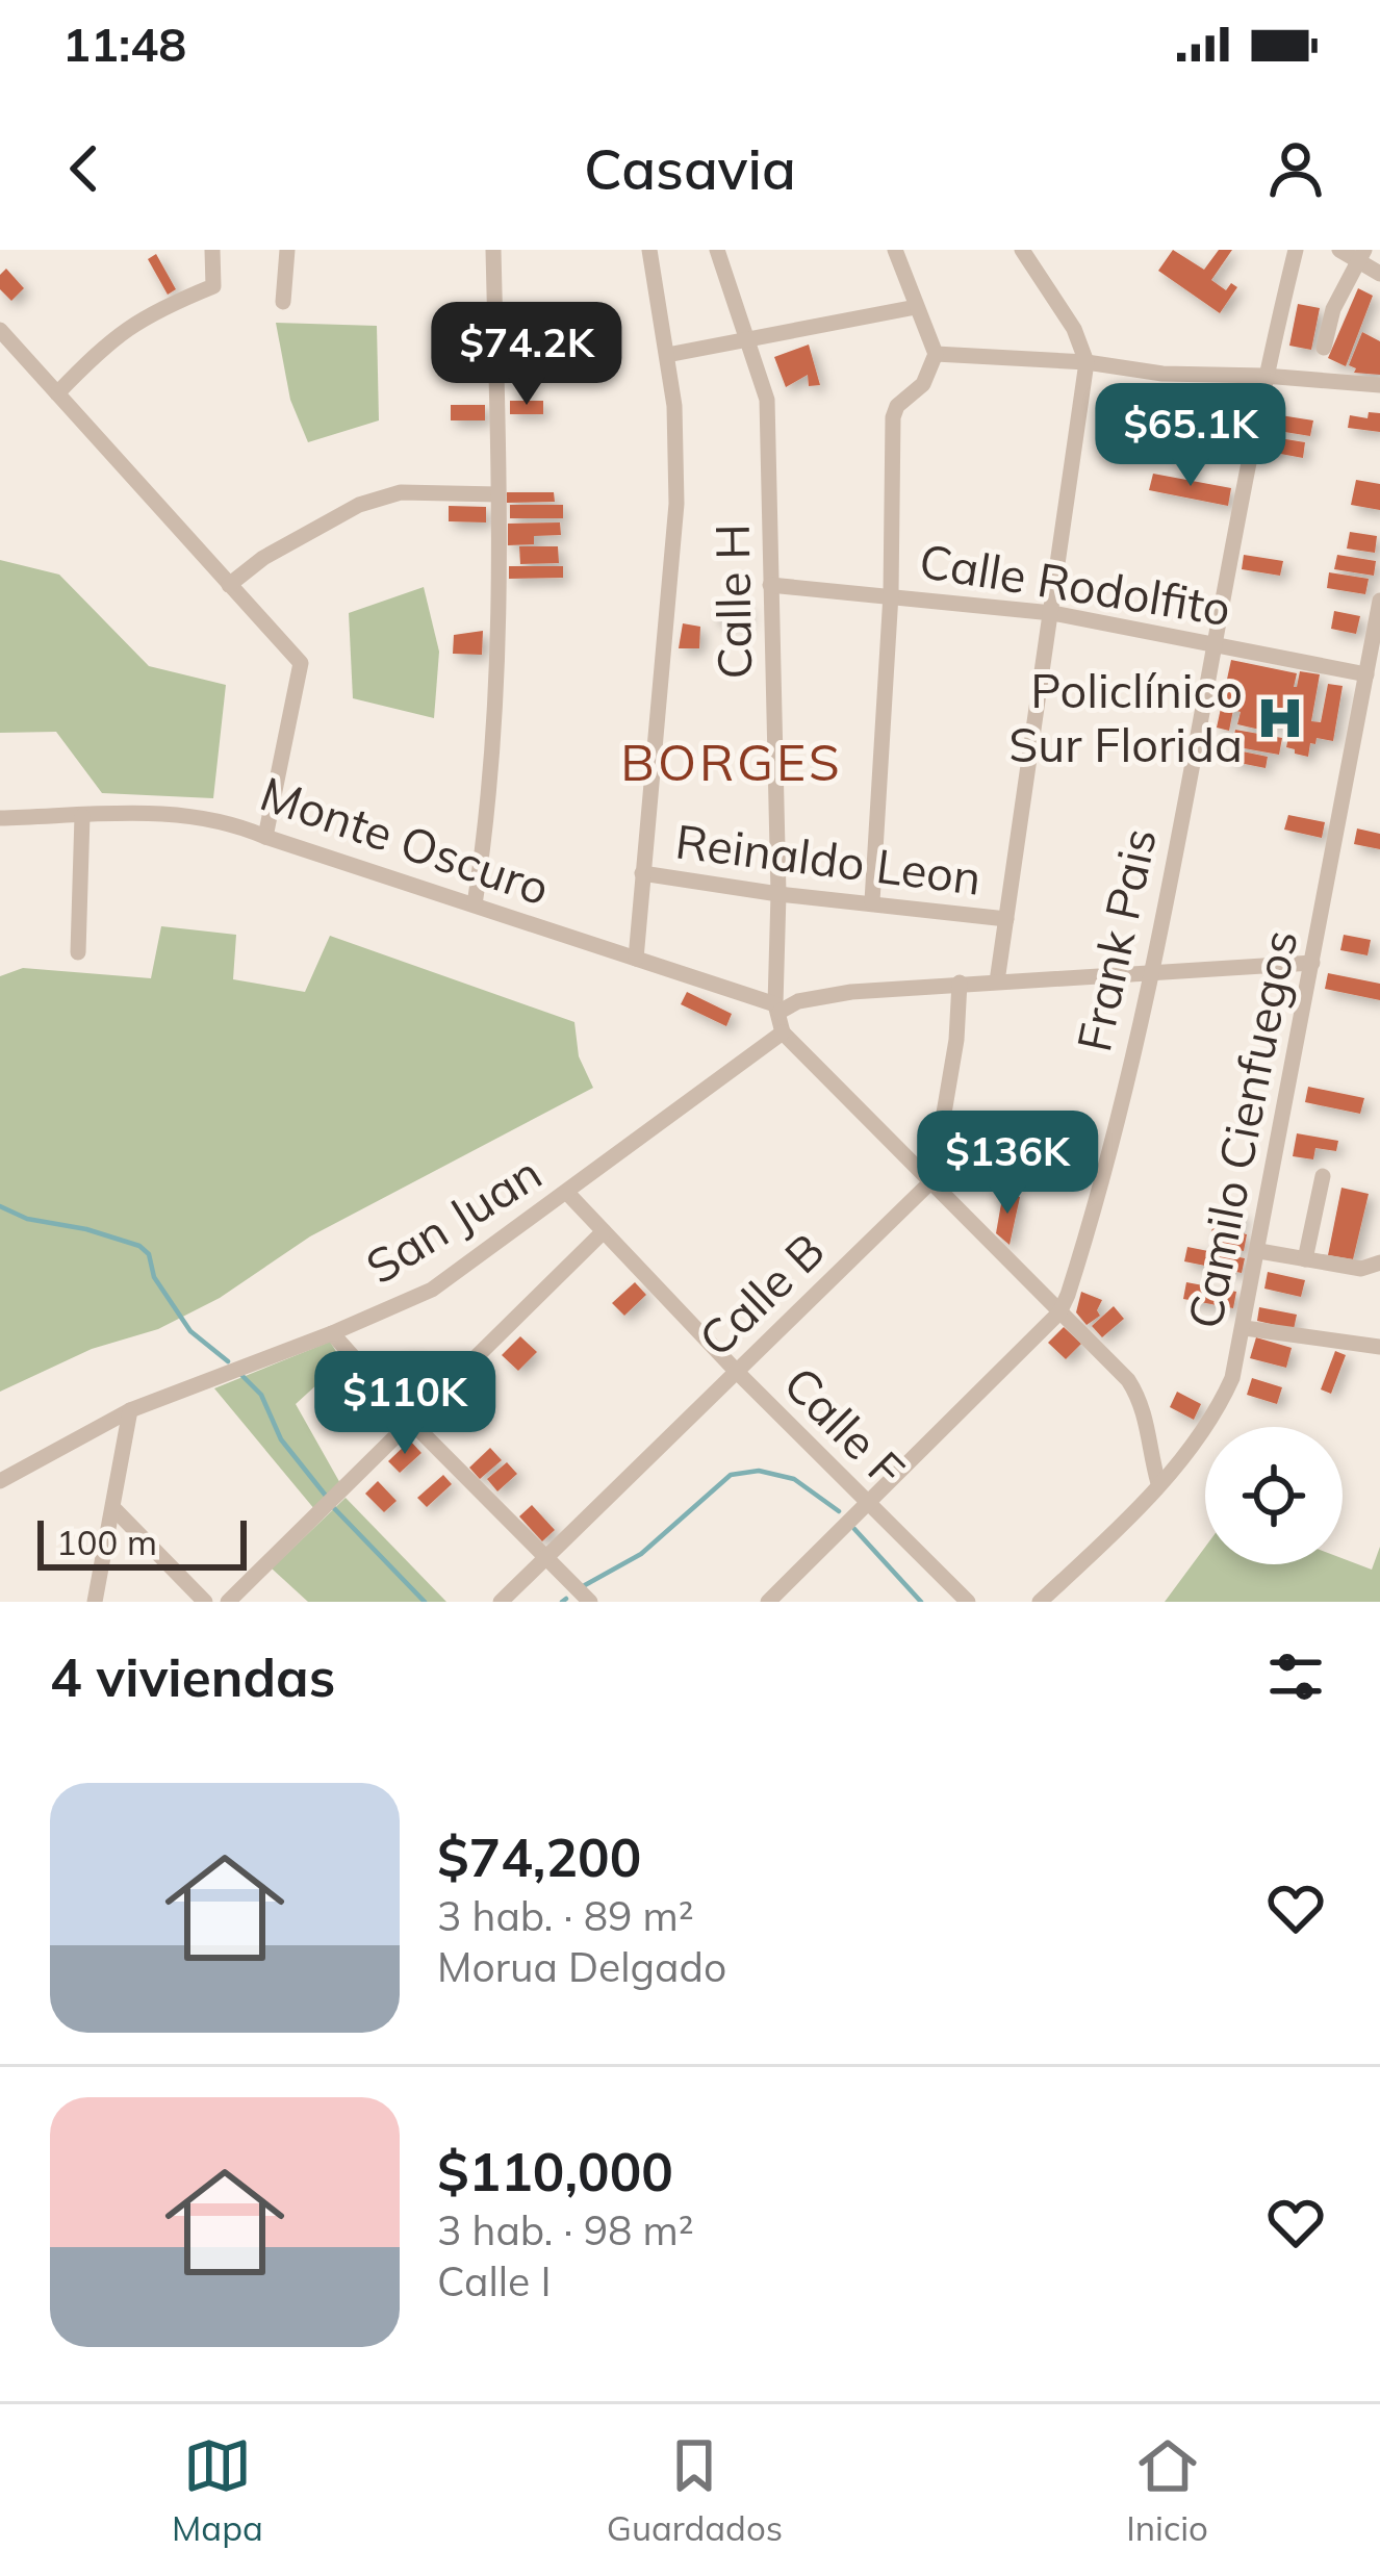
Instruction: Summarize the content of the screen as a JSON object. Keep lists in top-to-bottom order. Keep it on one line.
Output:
{"streets":{"street":["Calle Rodolfito","Calle H","Monte Oscuro","Reinaldo Leon","Frank Pais","Camilo Cienfuegos","San Juan","Calle B","Calle F"]},"crossings":[["Calle Rodolfito","Calle H"],["Calle Rodolfito","Frank Pais"],["Calle Rodolfito","Camilo Cienfuegos"],["Calle H","Monte Oscuro"],["Calle H","Reinaldo Leon"],["Calle H","San Juan"],["Frank Pais","Calle F"],["San Juan","Calle F"],["Calle B","Calle F"]],"districts":["BORGES"],"places":{"hospital":["Policlínico Sur Florida"]},"scale_bar":"100 m","page":{"status":"11:48","header":"Casavia","price":["$74.2K","$65.1K","$136K","$110K"],"scale":"100 m","heading":"4 viviendas","list":[{"name":"$74,200","note":"3 hab. · 89 m² · Morua Delgado"},{"name":"$110,000","note":"3 hab. · 98 m² · Calle I"}],"tabs":["Mapa","Guardados","Inicio"]}}
